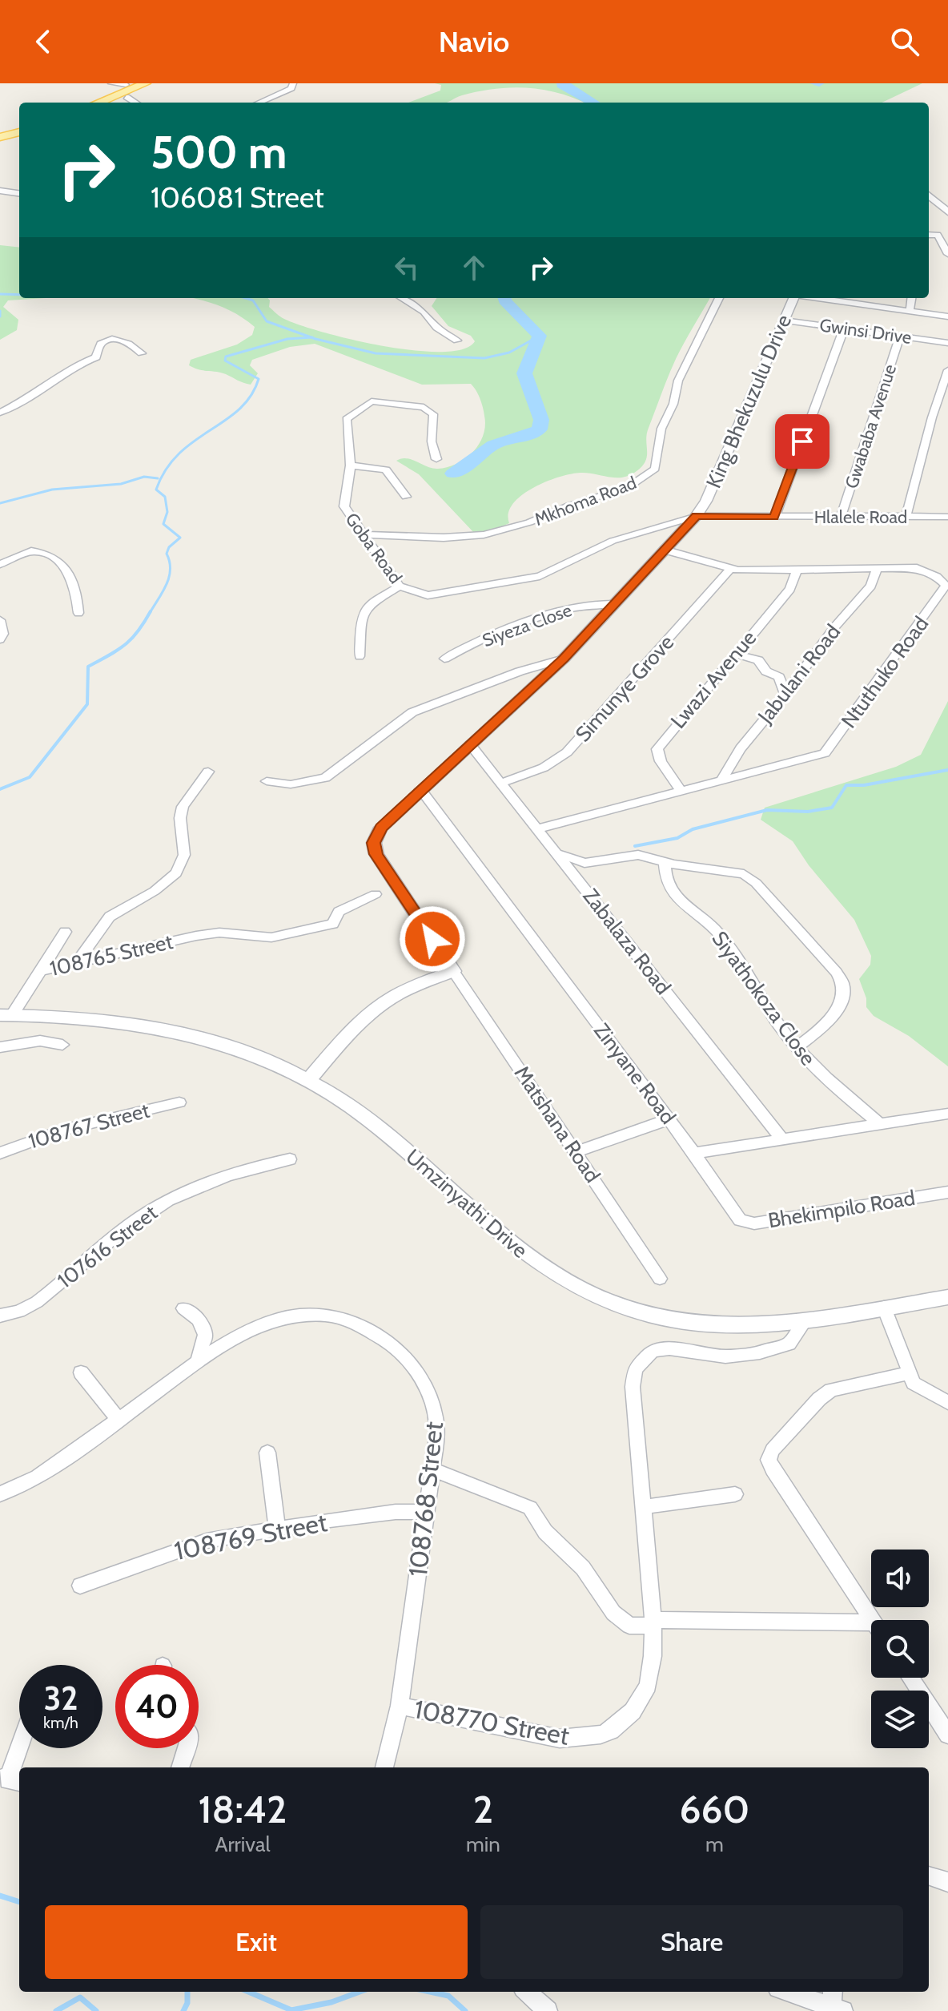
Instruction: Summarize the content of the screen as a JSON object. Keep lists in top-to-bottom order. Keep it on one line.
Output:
{"streets":{"street":["Gwinsi Drive","King Bhekuzulu Drive","Gwababa Avenue","Mkhoma Road","Hlalele Road","Goba Road","Siyeza Close","Ntuthuko Road","Jabulani Road","Lwazi Avenue","Simunye Grove","Zabalaza Road","108765 Street","Siyathokoza Close","Zinyane Road","Matshana Road","108767 Street","Umzinyathi Drive","Bhekimpilo Road","107616 Street","108768 Street","108769 Street","108770 Street"]},"crossings":[["Gwinsi Drive","King Bhekuzulu Drive"],["Gwinsi Drive","Gwababa Avenue"],["King Bhekuzulu Drive","Goba Road"],["King Bhekuzulu Drive","Siyeza Close"],["King Bhekuzulu Drive","Ntuthuko Road"],["King Bhekuzulu Drive","Zabalaza Road"],["King Bhekuzulu Drive","Zinyane Road"],["King Bhekuzulu Drive","Matshana Road"],["Gwababa Avenue","Hlalele Road"],["Mkhoma Road","Goba Road"],["Hlalele Road","Goba Road"],["Ntuthuko Road","Jabulani Road"],["Ntuthuko Road","Lwazi Avenue"],["Ntuthuko Road","Simunye Grove"],["Ntuthuko Road","Zabalaza Road"],["Simunye Grove","Zabalaza Road"],["108765 Street","Umzinyathi Drive"],["Zinyane Road","Bhekimpilo Road"],["Umzinyathi Drive","108770 Street"],["108768 Street","108769 Street"],["108768 Street","108770 Street"]],"page":{"header":"Navio","turn":["500 m","106081 Street"],"speed":"32 km/h","limit":"40","eta":["18:42","Arrival","2","min","660","m"],"buttons":["Exit","Share"]}}
